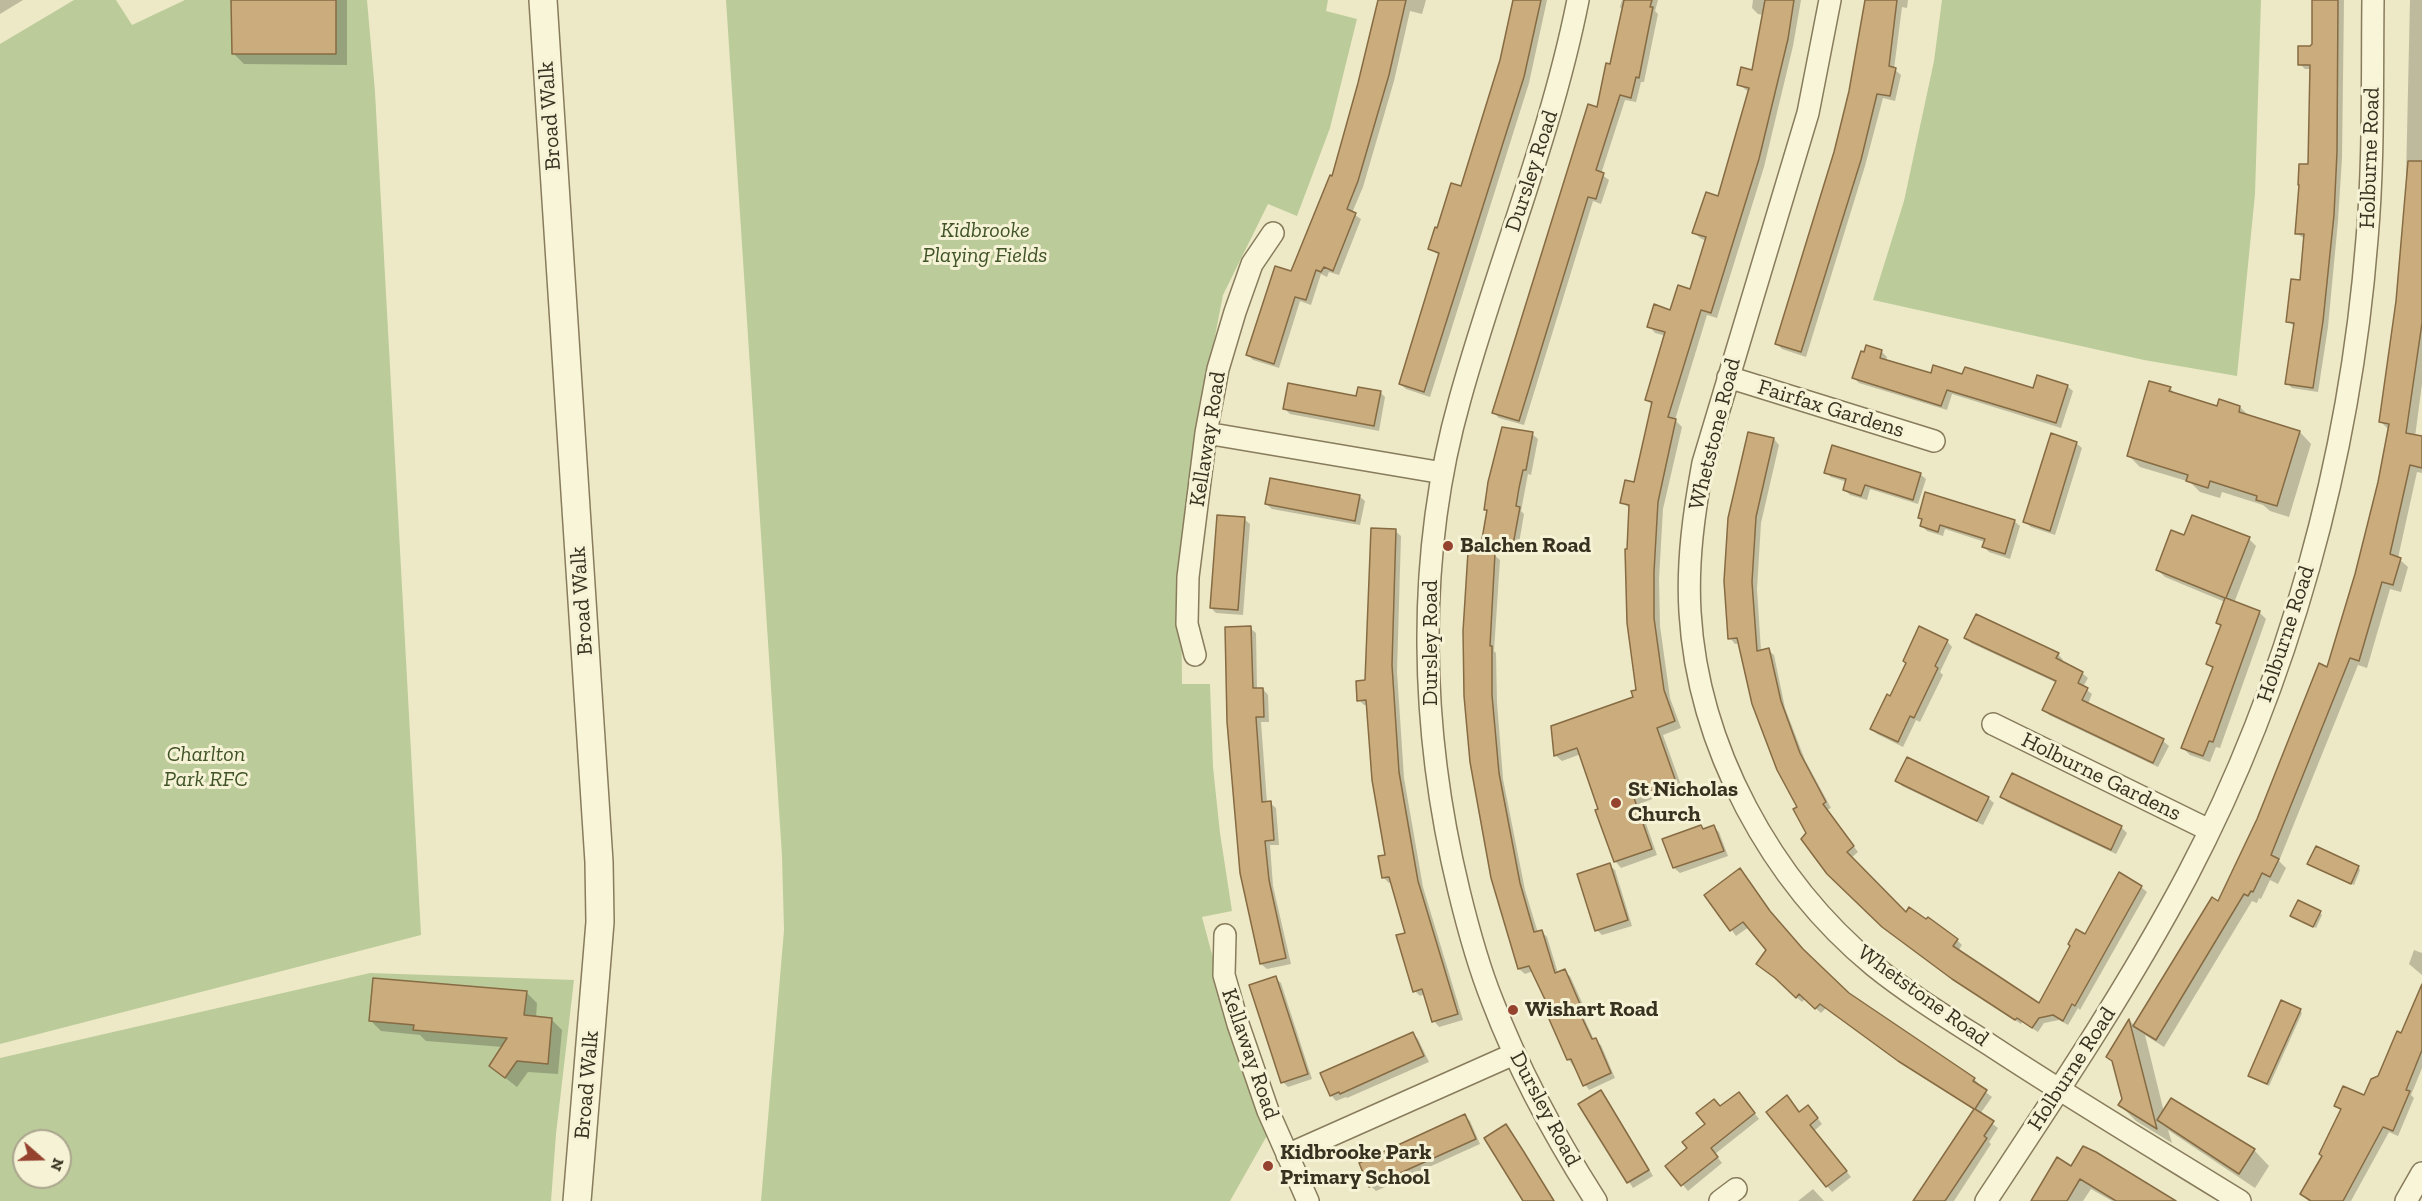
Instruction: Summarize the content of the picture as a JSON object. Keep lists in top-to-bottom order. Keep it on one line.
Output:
{"streets":{"street":["Broad Walk","Holburne Road","Dursley Road","Fairfax Gardens","Whetstone Road","Kellaway Road","Holburne Gardens"]},"crossings":[["Holburne Road","Whetstone Road"],["Holburne Road","Holburne Gardens"],["Fairfax Gardens","Whetstone Road"]],"parks":["Kidbrooke Playing Fields","Charlton Park RFC"],"places":["Balchen Road","St Nicholas Church","Wishart Road","Kidbrooke Park Primary School"],"north":"right"}
